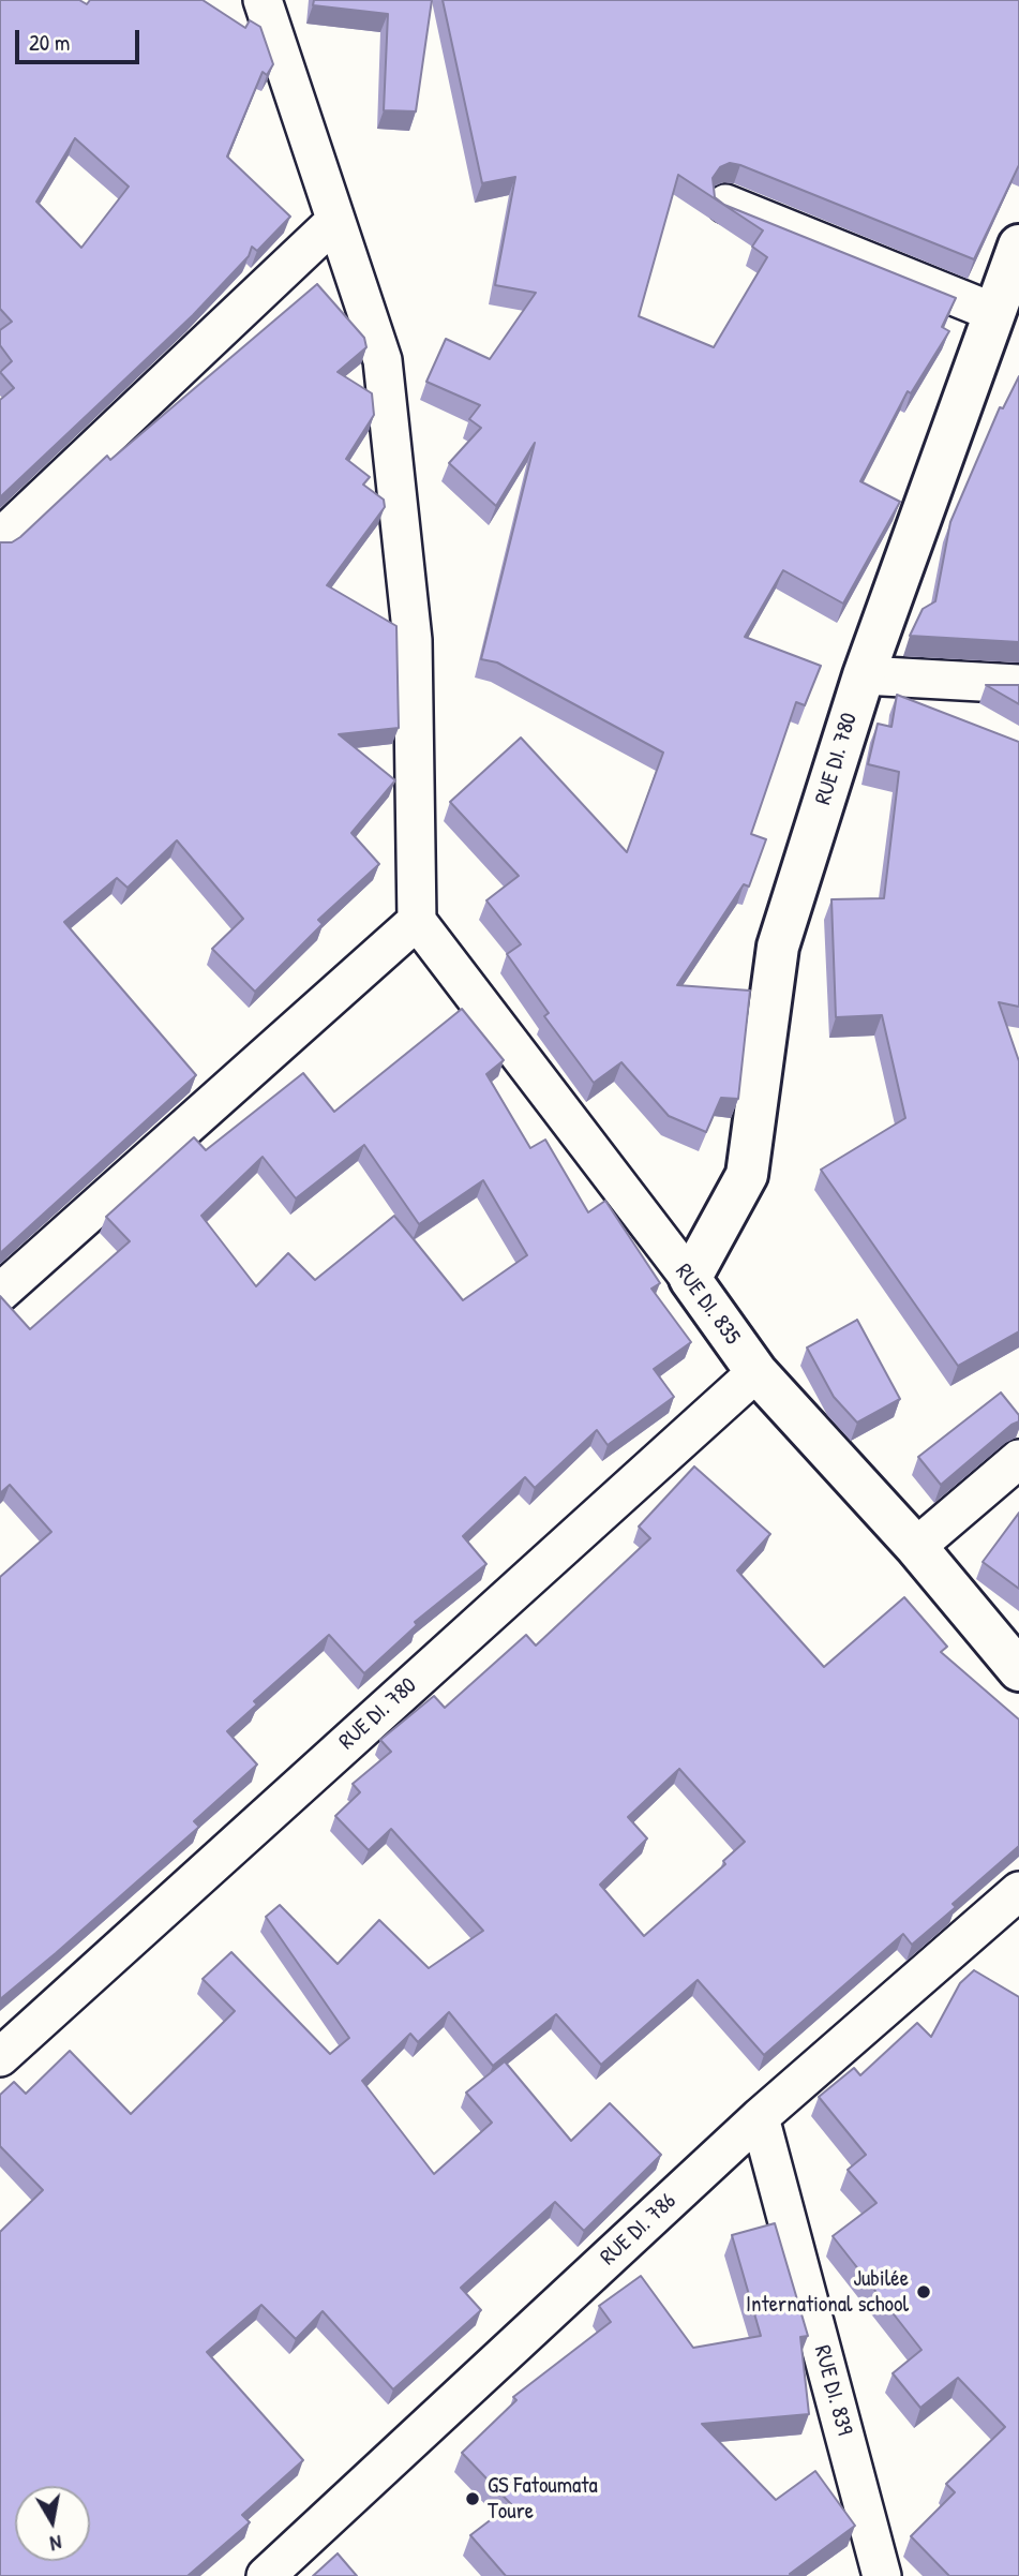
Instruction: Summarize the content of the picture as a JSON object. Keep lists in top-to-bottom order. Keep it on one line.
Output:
{"streets":{"street":["RUE DI. 780","RUE DI. 835","RUE DI. 786","RUE DI. 839"]},"crossings":[["RUE DI. 780","RUE DI. 835"],["RUE DI. 786","RUE DI. 839"]],"places":["Jubilée International school","GS Fatoumata Toure"],"scale_bar":"20 m","north":"bottom"}
